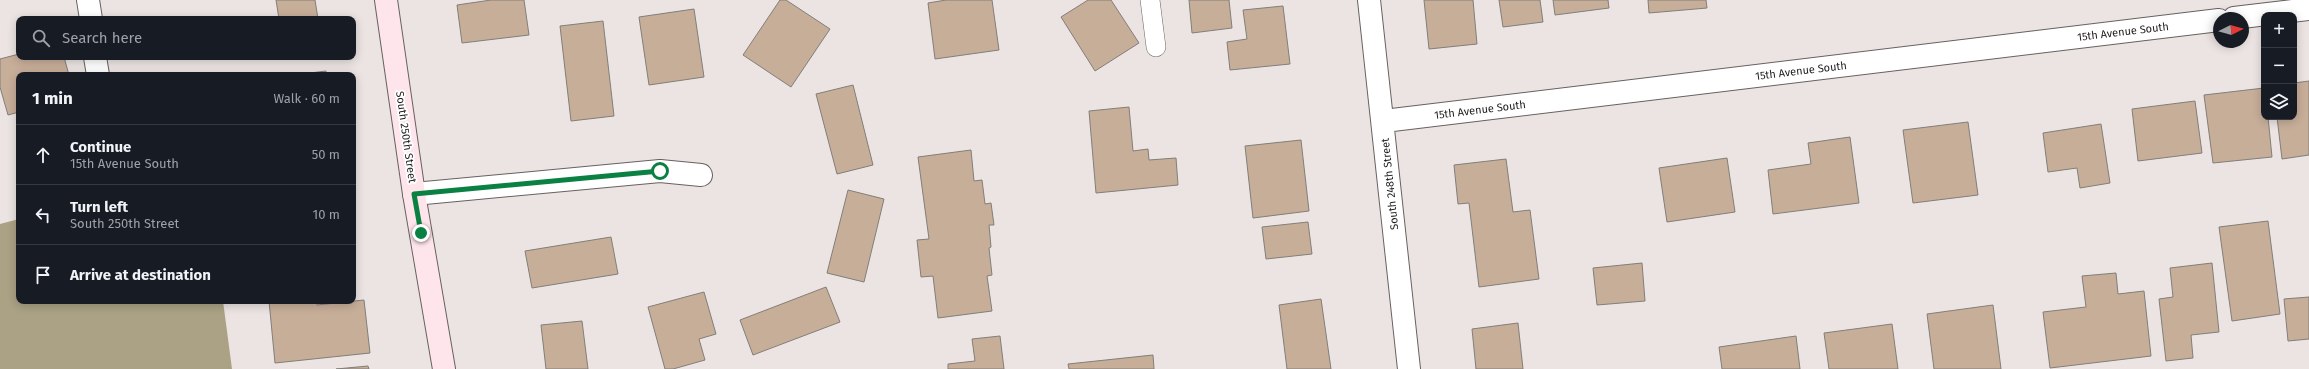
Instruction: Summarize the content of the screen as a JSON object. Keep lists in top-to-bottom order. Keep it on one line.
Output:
{"streets":{"street":["15th Avenue South","South 250th Street","South 248th Street"]},"crossings":[["15th Avenue South","South 248th Street"]],"north":"right","page":{"map_buttons":["+","−"],"search":"Search here","heading":["1 min","Walk · 60 m"],"list":[["Continue","15th Avenue South","50 m"],["Turn left","South 250th Street","10 m"],"Arrive at destination"]}}
